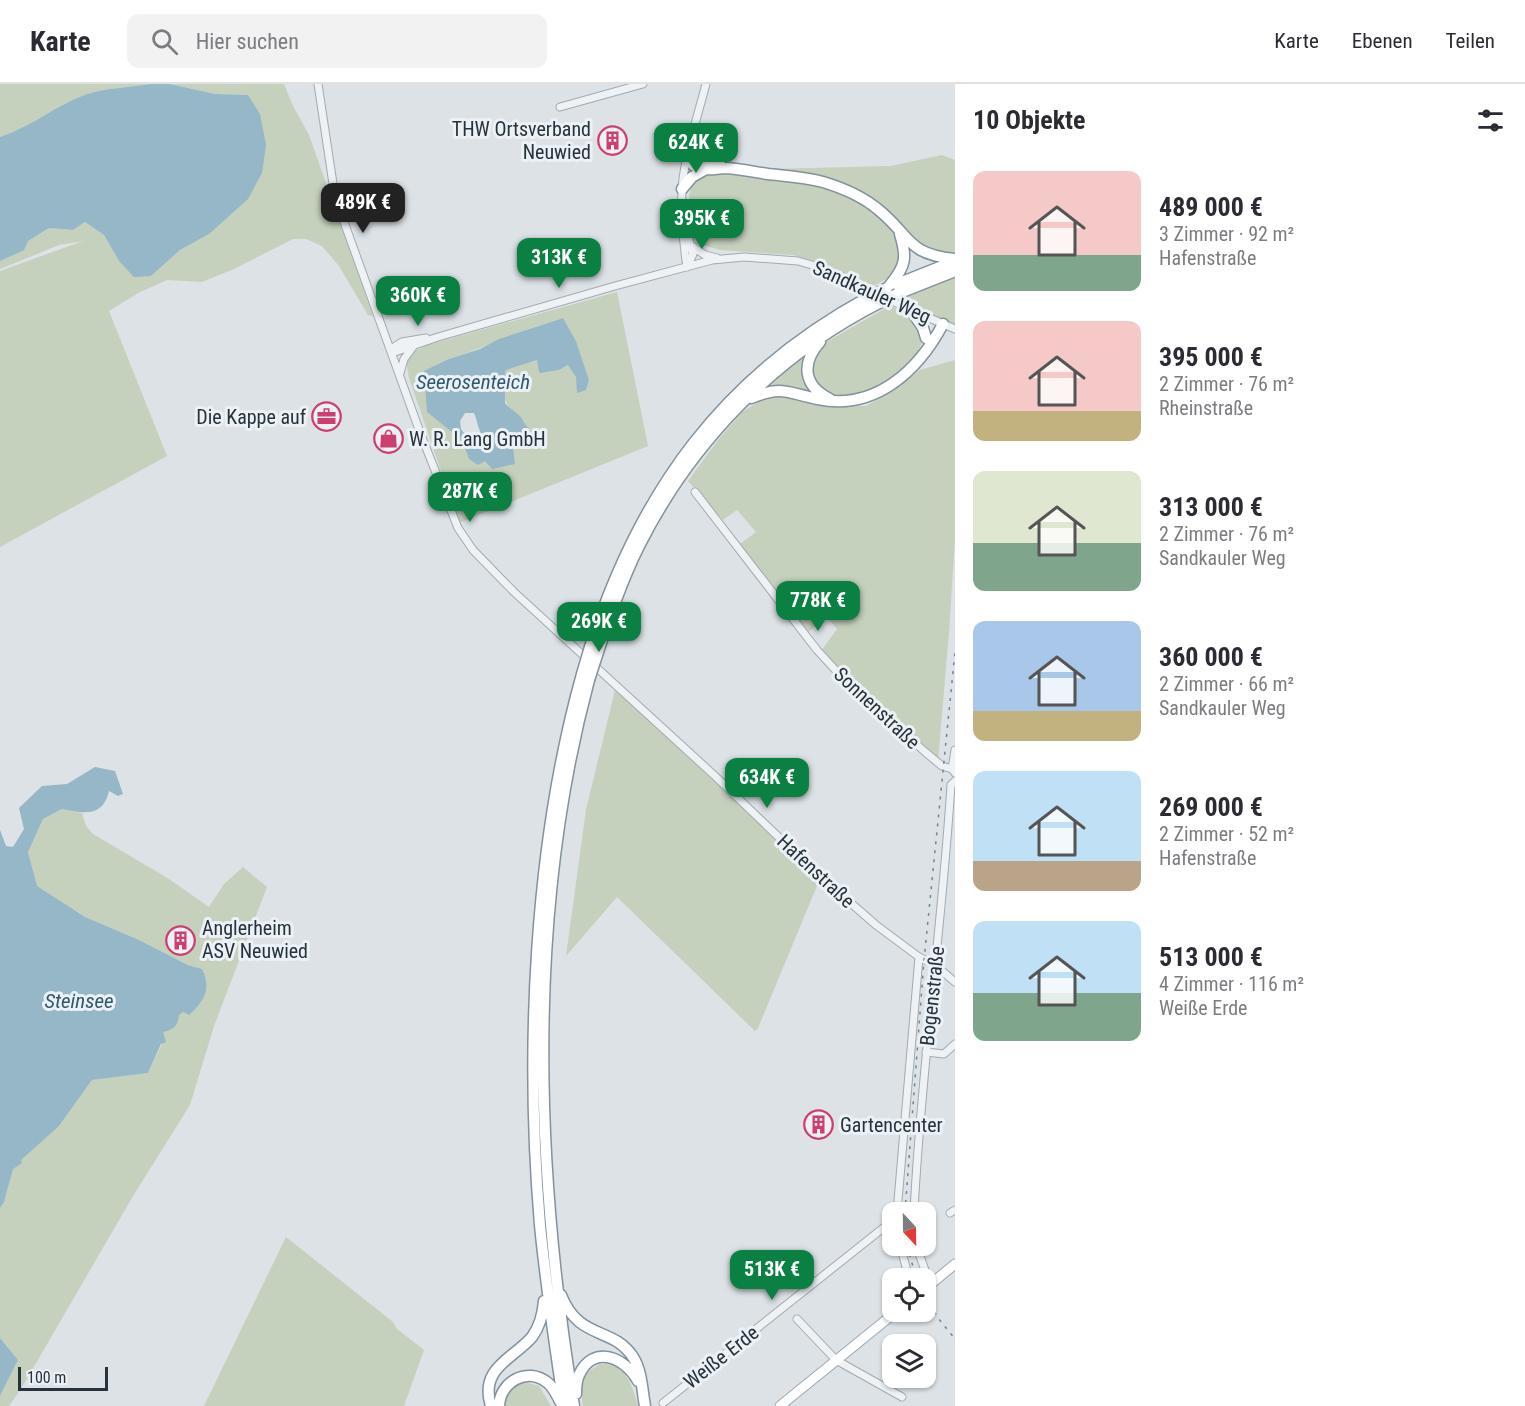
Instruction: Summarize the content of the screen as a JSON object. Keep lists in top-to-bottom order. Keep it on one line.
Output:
{"streets":{"street":["Sandkauler Weg","Sonnenstraße","Hafenstraße","Bogenstraße","Weiße Erde"]},"crossings":[["Sandkauler Weg","Hafenstraße"],["Hafenstraße","Bogenstraße"]],"water":["Seerosenteich","Steinsee"],"places":{"building":["THW Ortsverband Neuwied","Anglerheim ASV Neuwied","Gartencenter"],"office":["Die Kappe auf"],"shop":["W. R. Lang GmbH"]},"scale_bar":"100 m","north":"bottom","page":{"header":"Karte","search":"Hier suchen","nav":["Karte","Ebenen","Teilen"],"heading":"10 Objekte","price":["624K €","489K €","395K €","313K €","360K €","287K €","778K €","269K €","634K €","513K €"],"list":[{"name":"489 000 €","note":"3 Zimmer · 92 m² · Hafenstraße"},{"name":"395 000 €","note":"2 Zimmer · 76 m² · Rheinstraße"},{"name":"313 000 €","note":"2 Zimmer · 76 m² · Sandkauler Weg"},{"name":"360 000 €","note":"2 Zimmer · 66 m² · Sandkauler Weg"},{"name":"269 000 €","note":"2 Zimmer · 52 m² · Hafenstraße"},{"name":"513 000 €","note":"4 Zimmer · 116 m² · Weiße Erde"}],"scale":"100 m"}}
